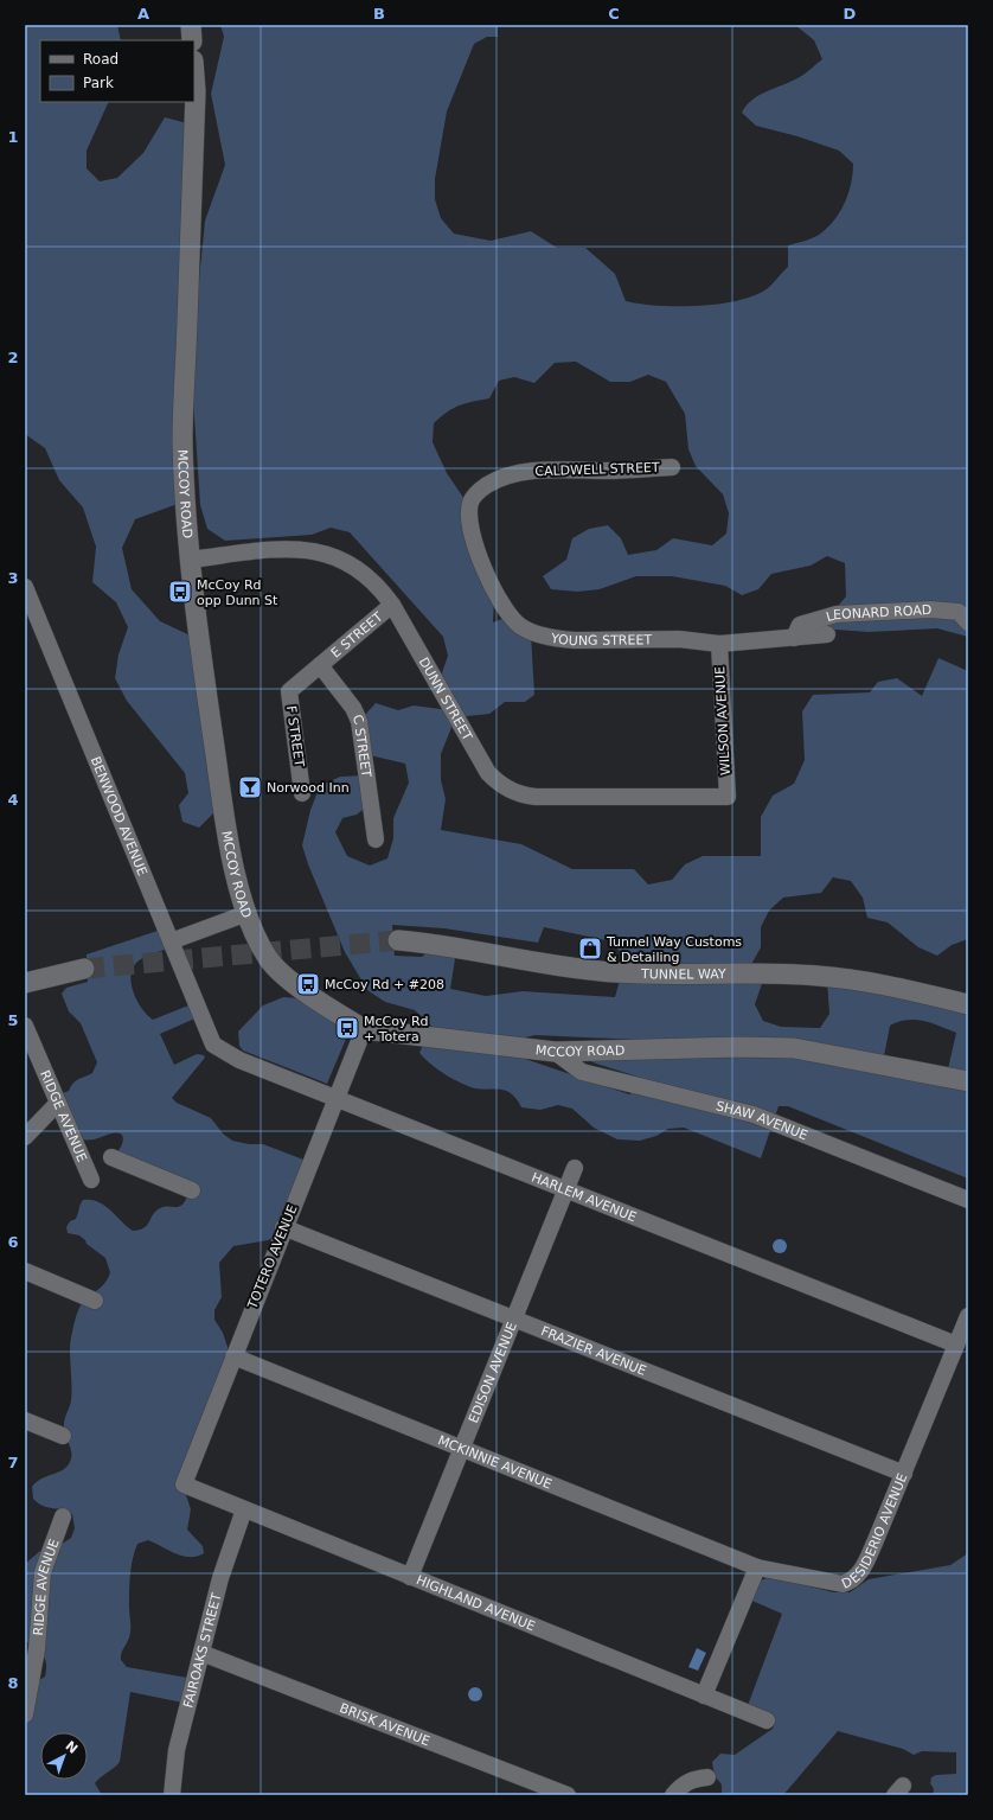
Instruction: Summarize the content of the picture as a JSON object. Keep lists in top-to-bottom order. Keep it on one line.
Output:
{"streets":{"street":["CALDWELL STREET","MCCOY ROAD","LEONARD ROAD","E STREET","YOUNG STREET","DUNN STREET","WILSON AVENUE","F STREET","C STREET","BENWOOD AVENUE","TUNNEL WAY","RIDGE AVENUE","SHAW AVENUE","HARLEM AVENUE","TOTERO AVENUE","FRAZIER AVENUE","EDISON AVENUE","MCKINNIE AVENUE","DESIDERIO AVENUE","HIGHLAND AVENUE","FAIROAKS STREET","BRISK AVENUE"]},"crossings":[["CALDWELL STREET","YOUNG STREET"],["MCCOY ROAD","DUNN STREET"],["MCCOY ROAD","SHAW AVENUE"],["MCCOY ROAD","TOTERO AVENUE"],["LEONARD ROAD","YOUNG STREET"],["E STREET","DUNN STREET"],["E STREET","F STREET"],["E STREET","C STREET"],["YOUNG STREET","WILSON AVENUE"],["DUNN STREET","WILSON AVENUE"],["F STREET","C STREET"],["BENWOOD AVENUE","HARLEM AVENUE"],["HARLEM AVENUE","TOTERO AVENUE"],["HARLEM AVENUE","EDISON AVENUE"],["HARLEM AVENUE","DESIDERIO AVENUE"],["TOTERO AVENUE","FRAZIER AVENUE"],["TOTERO AVENUE","MCKINNIE AVENUE"],["TOTERO AVENUE","HIGHLAND AVENUE"],["FRAZIER AVENUE","EDISON AVENUE"],["FRAZIER AVENUE","DESIDERIO AVENUE"],["EDISON AVENUE","MCKINNIE AVENUE"],["EDISON AVENUE","HIGHLAND AVENUE"],["MCKINNIE AVENUE","DESIDERIO AVENUE"],["HIGHLAND AVENUE","FAIROAKS STREET"],["FAIROAKS STREET","BRISK AVENUE"]],"places":{"bus stop":["McCoy Rd opp Dunn St","McCoy Rd + #208","McCoy Rd + Totera"],"bar":["Norwood Inn"],"shop":["Tunnel Way Customs & Detailing"]},"legend":["Road","Park"],"north":"top right","grid":{"columns":["A","B","C","D"],"rows":["1","2","3","4","5","6","7","8"]}}
